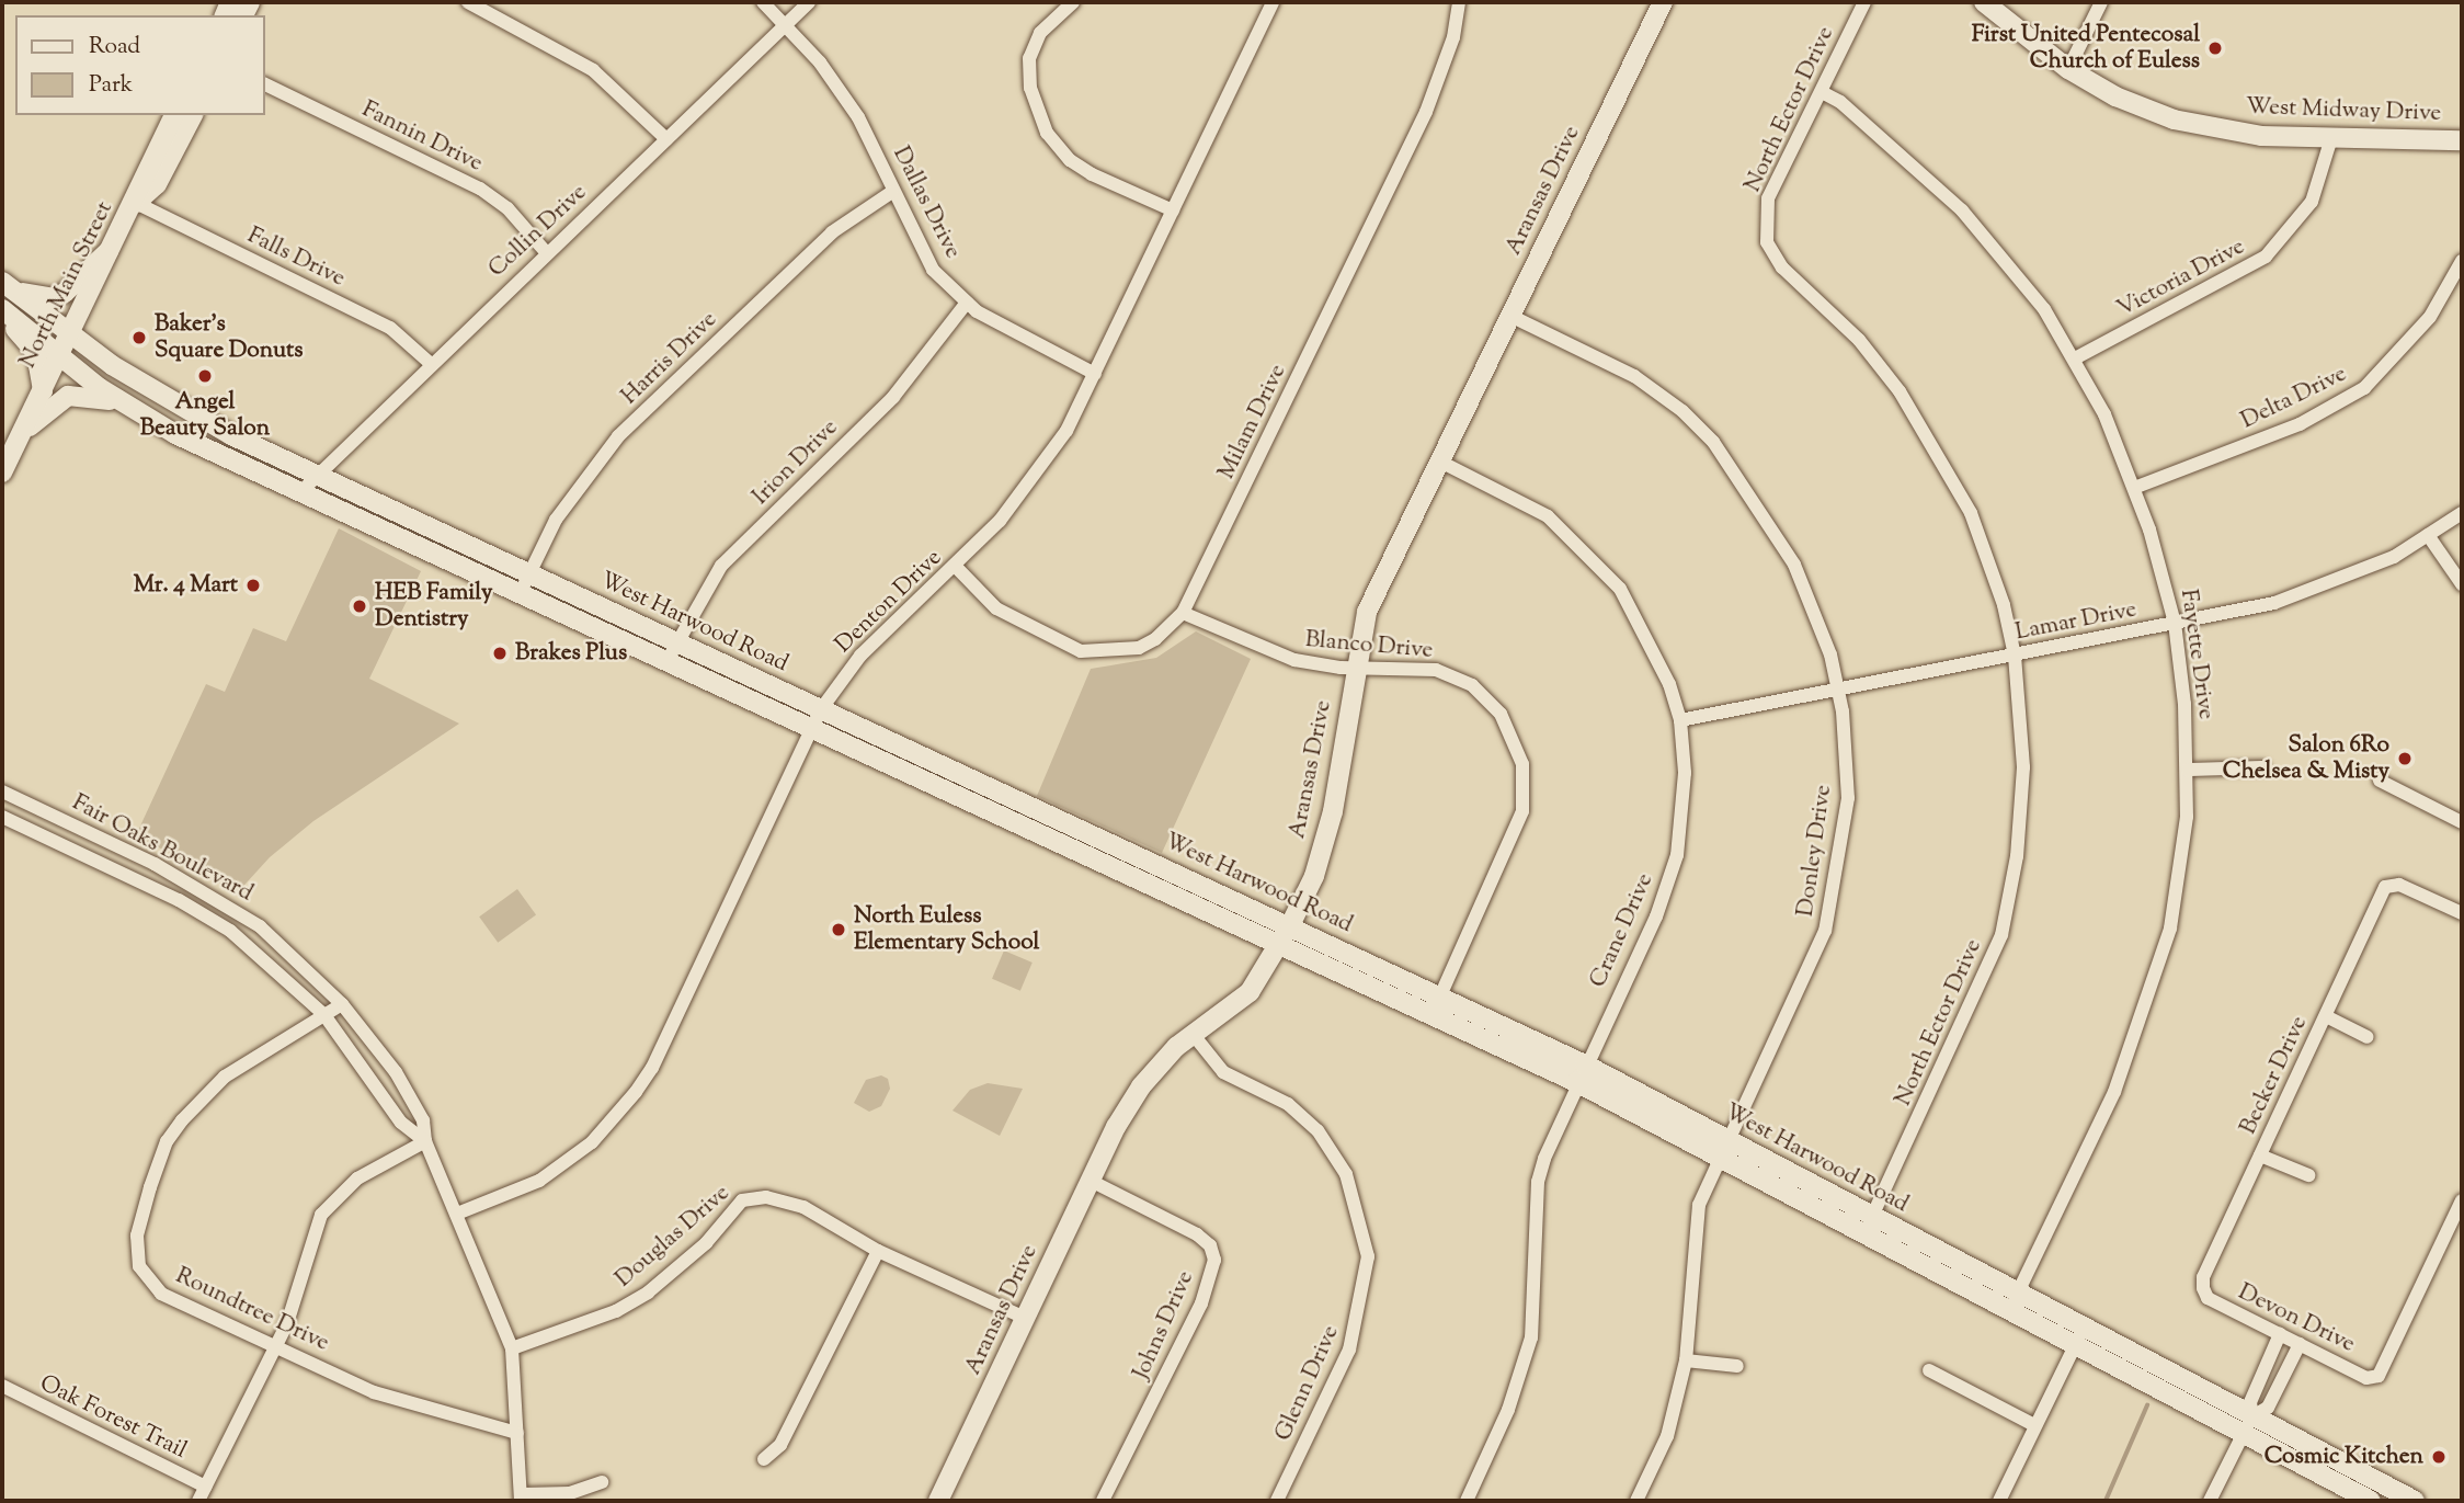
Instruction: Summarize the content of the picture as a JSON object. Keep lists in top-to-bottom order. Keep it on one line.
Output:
{"streets":{"main road":["West Midway Drive","Aransas Drive","North Main Street","West Harwood Road"],"street":["North Ector Drive","Fannin Drive","Dallas Drive","Collin Drive","Falls Drive","Victoria Drive","Harris Drive","Delta Drive","Milam Drive","Irion Drive","Denton Drive","Lamar Drive","Blanco Drive","Fayette Drive","Fair Oaks Boulevard","Donley Drive","Crane Drive","Becker Drive","Douglas Drive","Roundtree Drive","Devon Drive","Johns Drive","Glenn Drive","Oak Forest Trail"]},"crossings":[["North Ector Drive","Lamar Drive"],["North Ector Drive","West Harwood Road"],["North Ector Drive","Fayette Drive"],["West Midway Drive","Victoria Drive"],["Fannin Drive","Collin Drive"],["Aransas Drive","West Harwood Road"],["Aransas Drive","Blanco Drive"],["Aransas Drive","Donley Drive"],["Aransas Drive","Crane Drive"],["Aransas Drive","Douglas Drive"],["Aransas Drive","Johns Drive"],["Aransas Drive","Glenn Drive"],["Dallas Drive","Collin Drive"],["Dallas Drive","Harris Drive"],["Dallas Drive","Irion Drive"],["Dallas Drive","Denton Drive"],["Collin Drive","Falls Drive"],["Collin Drive","West Harwood Road"],["Falls Drive","North Main Street"],["Victoria Drive","Fayette Drive"],["North Main Street","West Harwood Road"],["Harris Drive","West Harwood Road"],["Delta Drive","Fayette Drive"],["Milam Drive","Denton Drive"],["Milam Drive","Blanco Drive"],["Irion Drive","West Harwood Road"],["Denton Drive","West Harwood Road"],["Denton Drive","Fair Oaks Boulevard"],["Lamar Drive","Fayette Drive"],["Lamar Drive","Donley Drive"],["Lamar Drive","Crane Drive"],["West Harwood Road","Blanco Drive"],["West Harwood Road","Fayette Drive"],["West Harwood Road","Donley Drive"],["West Harwood Road","Crane Drive"],["Fair Oaks Boulevard","Douglas Drive"],["Fair Oaks Boulevard","Roundtree Drive"],["Becker Drive","Devon Drive"]],"places":["First United Pentecosal Church of Euless","Baker's Square Donuts","Angel Beauty Salon","Mr. 4 Mart","HEB Family Dentistry","Brakes Plus","Salon 6Ro Chelsea & Misty","North Euless Elementary School","Cosmic Kitchen"],"legend":["Road","Park"]}
